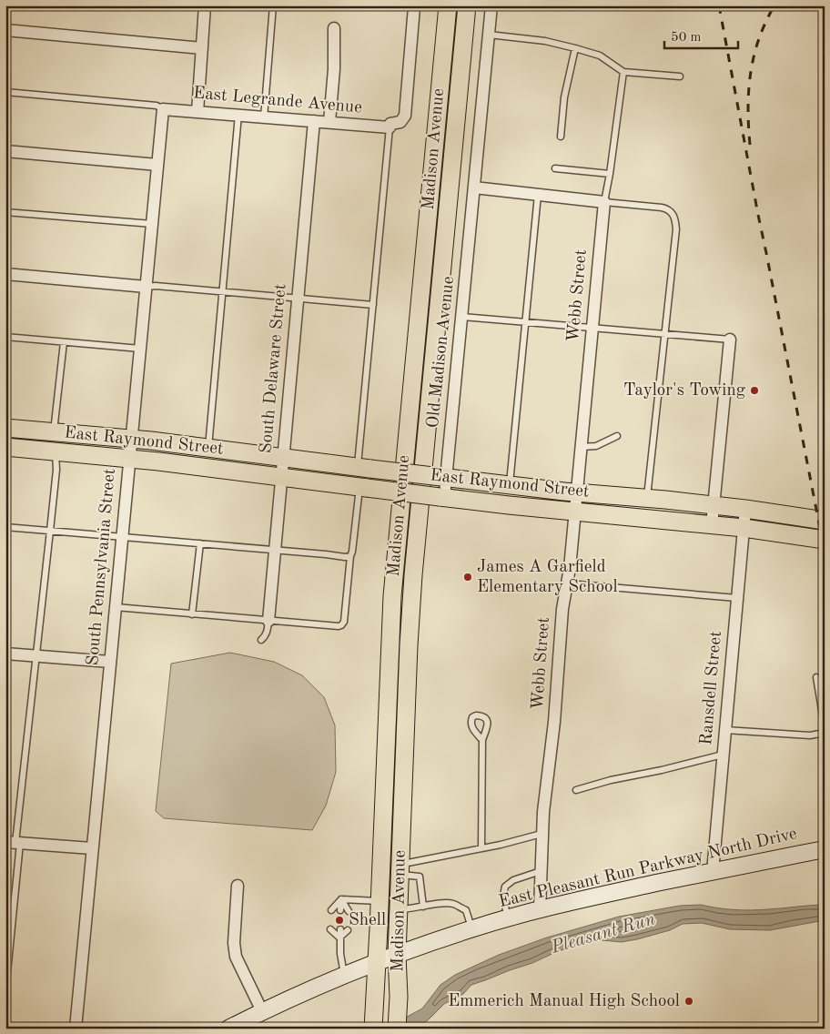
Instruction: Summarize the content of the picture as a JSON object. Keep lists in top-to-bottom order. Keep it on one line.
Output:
{"streets":{"main road":["Madison Avenue","East Raymond Street"],"street":["East Legrande Avenue","Webb Street","Old Madison Avenue","South Delaware Street","South Pennsylvania Street","Ransdell Street","East Pleasant Run Parkway North Drive"]},"crossings":[["East Legrande Avenue","South Delaware Street"],["East Legrande Avenue","South Pennsylvania Street"],["Madison Avenue","East Pleasant Run Parkway North Drive"],["Webb Street","East Raymond Street"],["Webb Street","East Pleasant Run Parkway North Drive"],["Old Madison Avenue","East Raymond Street"],["South Delaware Street","East Raymond Street"],["East Raymond Street","South Pennsylvania Street"],["East Raymond Street","Ransdell Street"],["Ransdell Street","East Pleasant Run Parkway North Drive"]],"water":["Pleasant Run"],"places":["Taylor's Towing","James A Garfield Elementary School","Shell","Emmerich Manual High School"],"scale_bar":"50 m"}
